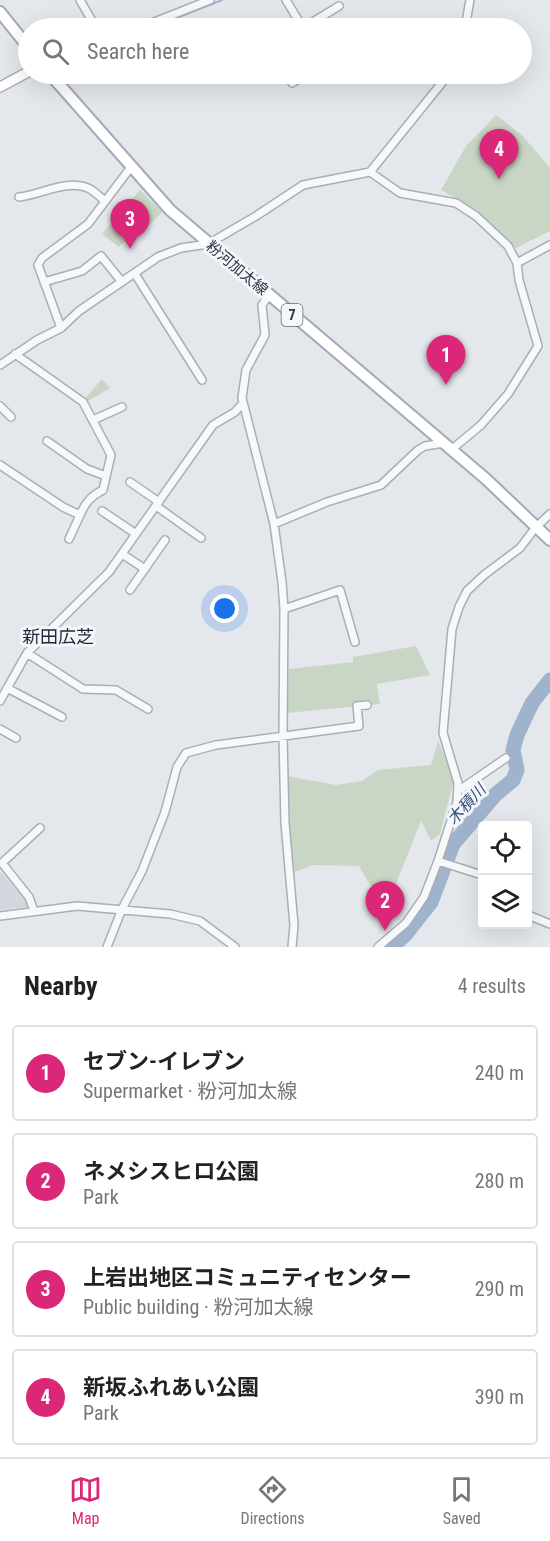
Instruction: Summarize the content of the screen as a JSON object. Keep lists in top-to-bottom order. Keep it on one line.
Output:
{"streets":{"main road":["粉河加太線","7"]},"districts":["新田広芝"],"water":["木積川"],"page":{"search":"Search here","pins":["4","3","1","2"],"heading":["Nearby","4 results"],"list":[{"mark":"1","name":"セブン-イレブン","note":"Supermarket · 粉河加太線","value":"240 m"},{"mark":"2","name":"ネメシスヒロ公園","note":"Park","value":"280 m"},{"mark":"3","name":"上岩出地区コミュニティセンター","note":"Public building · 粉河加太線","value":"290 m"},{"mark":"4","name":"新坂ふれあい公園","note":"Park","value":"390 m"}],"nav":["Map","Directions","Saved"]}}
